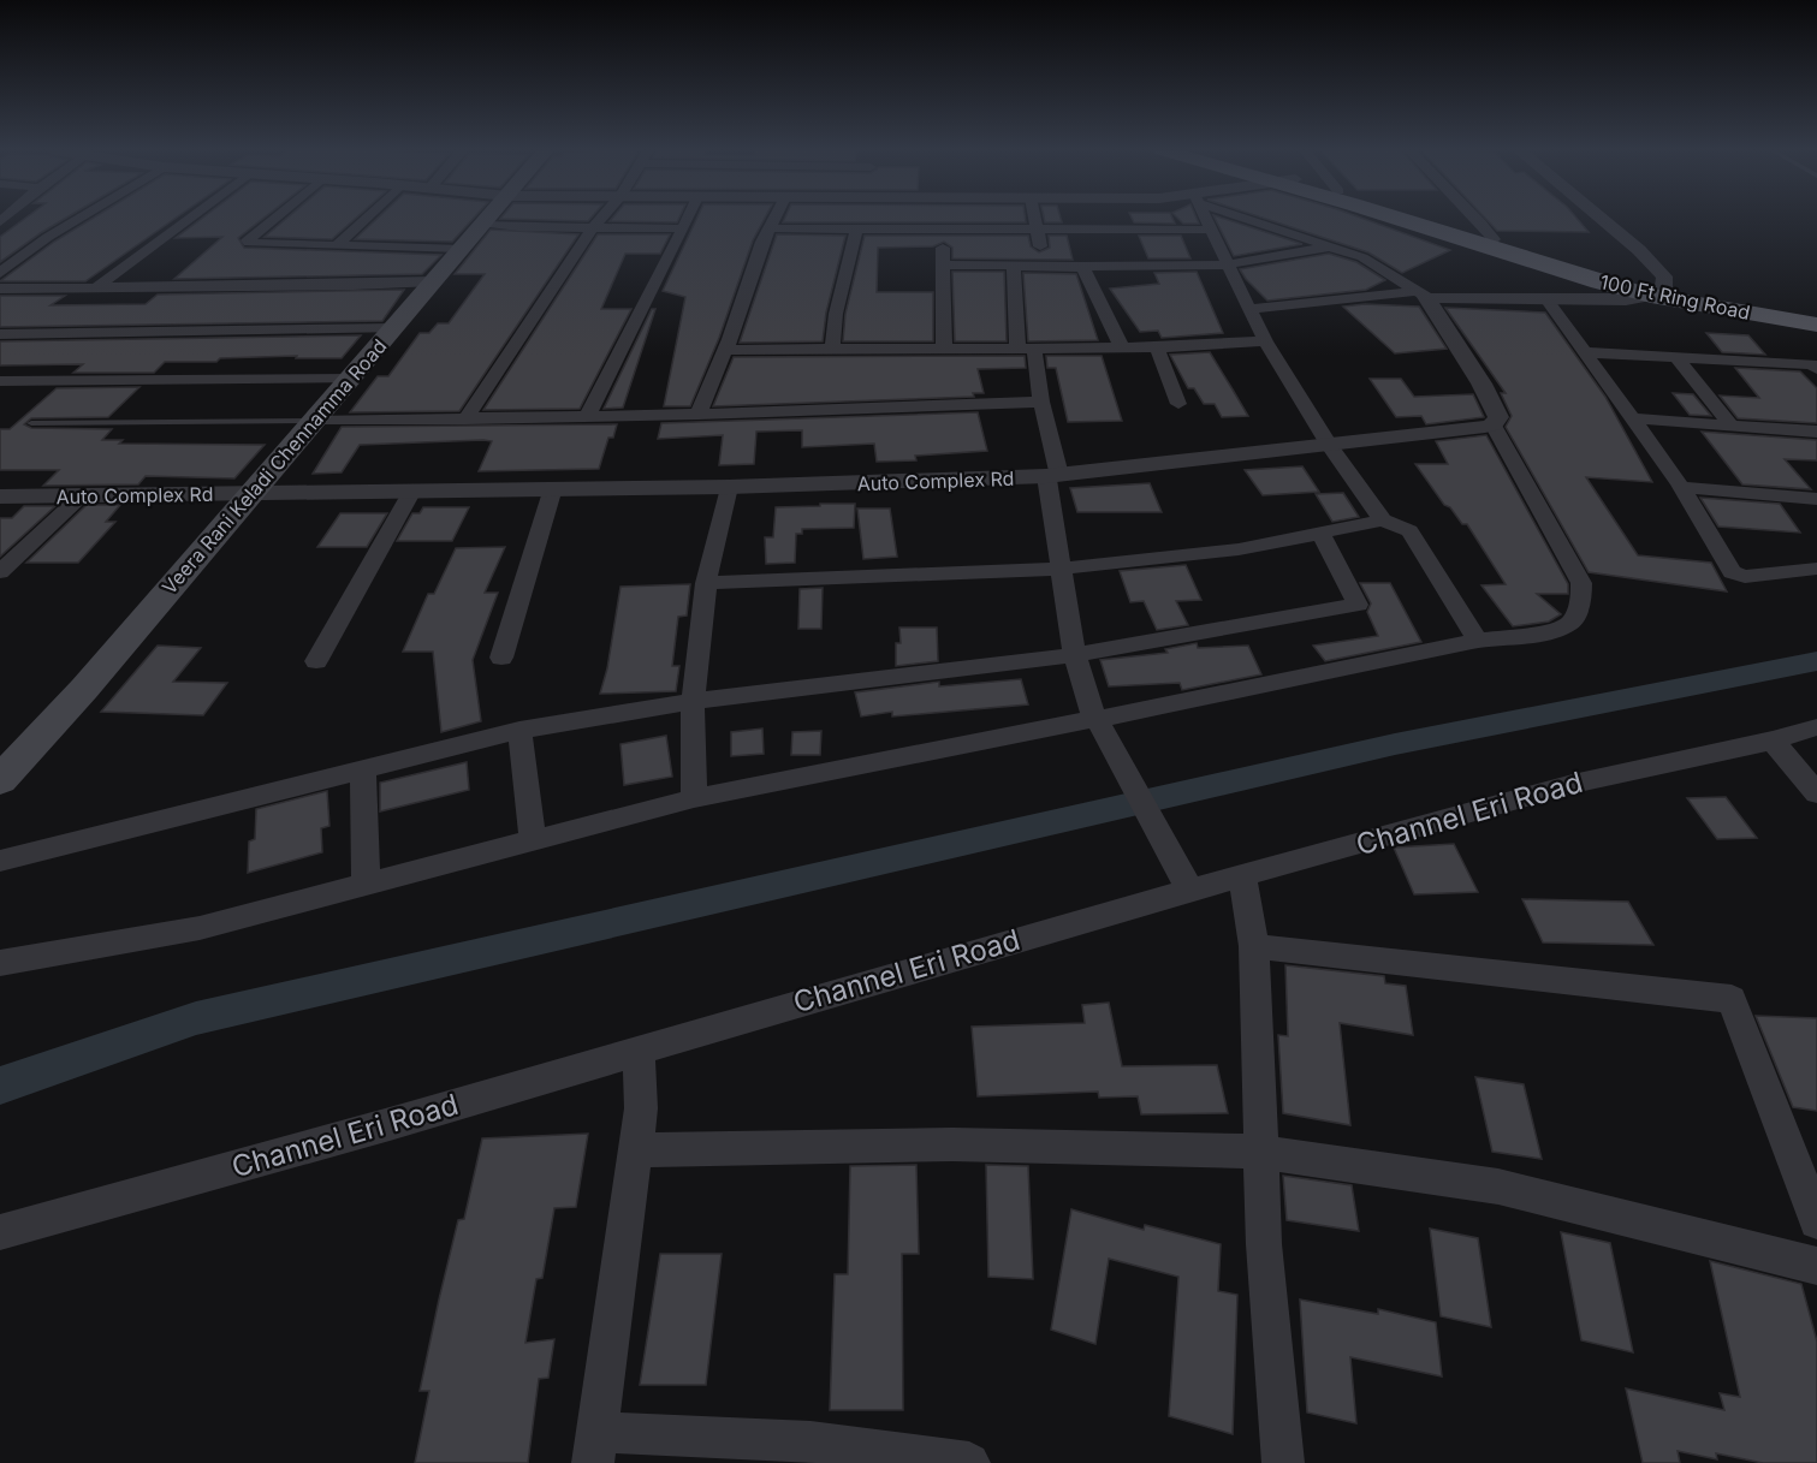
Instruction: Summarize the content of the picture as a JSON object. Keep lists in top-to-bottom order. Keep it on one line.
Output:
{"streets":{"main road":["100 Ft Ring Road","Veera Rani Keladi Chennamma Road"],"street":["Auto Complex Rd","Channel Eri Road"]},"crossings":[["Veera Rani Keladi Chennamma Road","Auto Complex Rd"]]}
